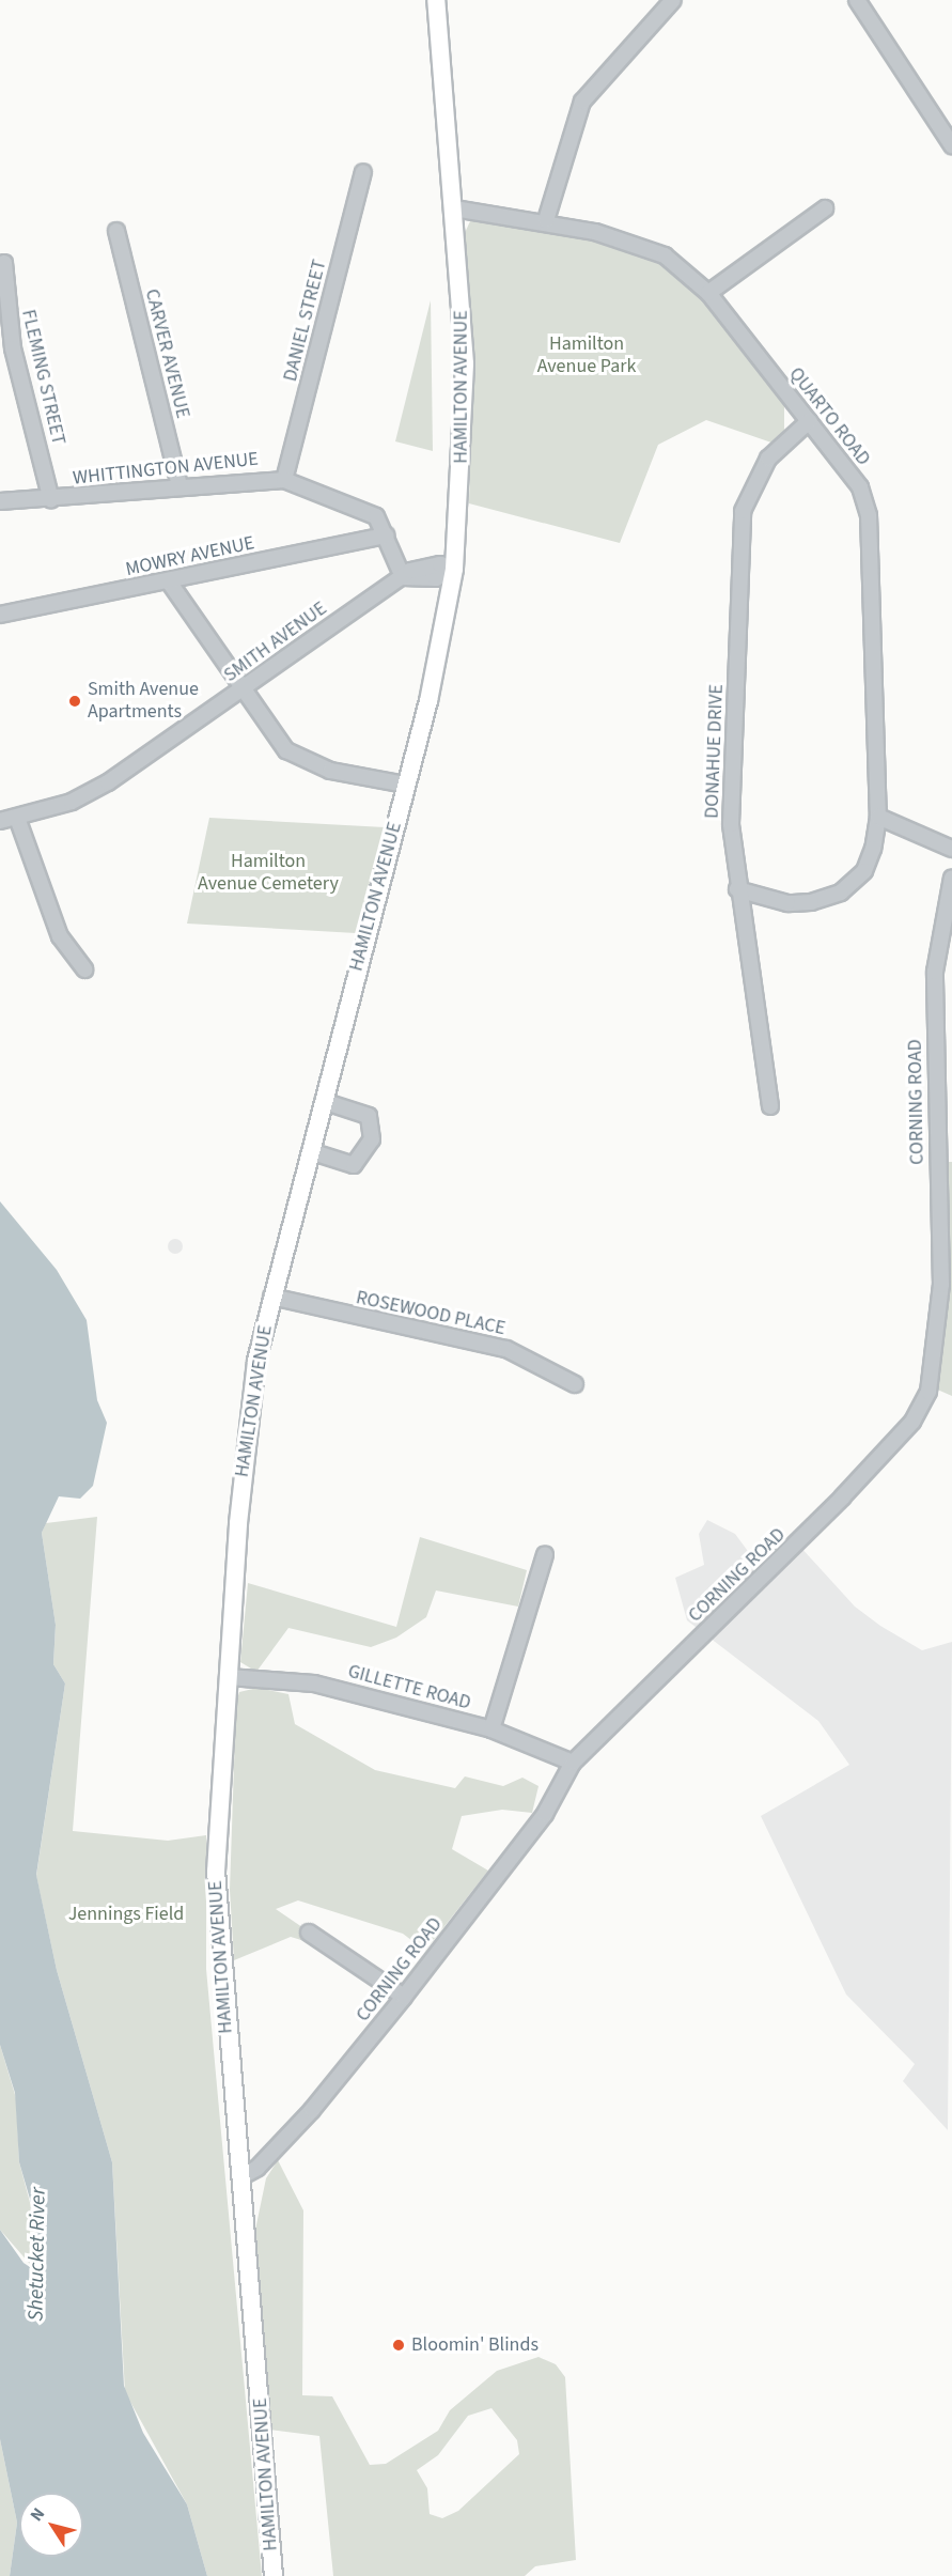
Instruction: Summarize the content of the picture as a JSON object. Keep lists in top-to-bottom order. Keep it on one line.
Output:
{"streets":{"main road":["HAMILTON AVENUE"],"street":["DANIEL STREET","CARVER AVENUE","FLEMING STREET","QUARTO ROAD","WHITTINGTON AVENUE","MOWRY AVENUE","SMITH AVENUE","DONAHUE DRIVE","CORNING ROAD","ROSEWOOD PLACE","GILLETTE ROAD"]},"crossings":[["DANIEL STREET","WHITTINGTON AVENUE"],["CARVER AVENUE","WHITTINGTON AVENUE"],["FLEMING STREET","WHITTINGTON AVENUE"],["HAMILTON AVENUE","QUARTO ROAD"],["HAMILTON AVENUE","SMITH AVENUE"],["HAMILTON AVENUE","CORNING ROAD"],["HAMILTON AVENUE","ROSEWOOD PLACE"],["HAMILTON AVENUE","GILLETTE ROAD"],["QUARTO ROAD","DONAHUE DRIVE"],["WHITTINGTON AVENUE","MOWRY AVENUE"],["WHITTINGTON AVENUE","SMITH AVENUE"],["CORNING ROAD","GILLETTE ROAD"]],"water":["Shetucket River"],"parks":["Hamilton Avenue Park","Hamilton Avenue Cemetery","Jennings Field"],"places":["Smith Avenue Apartments","Bloomin' Blinds"],"north":"top left"}
